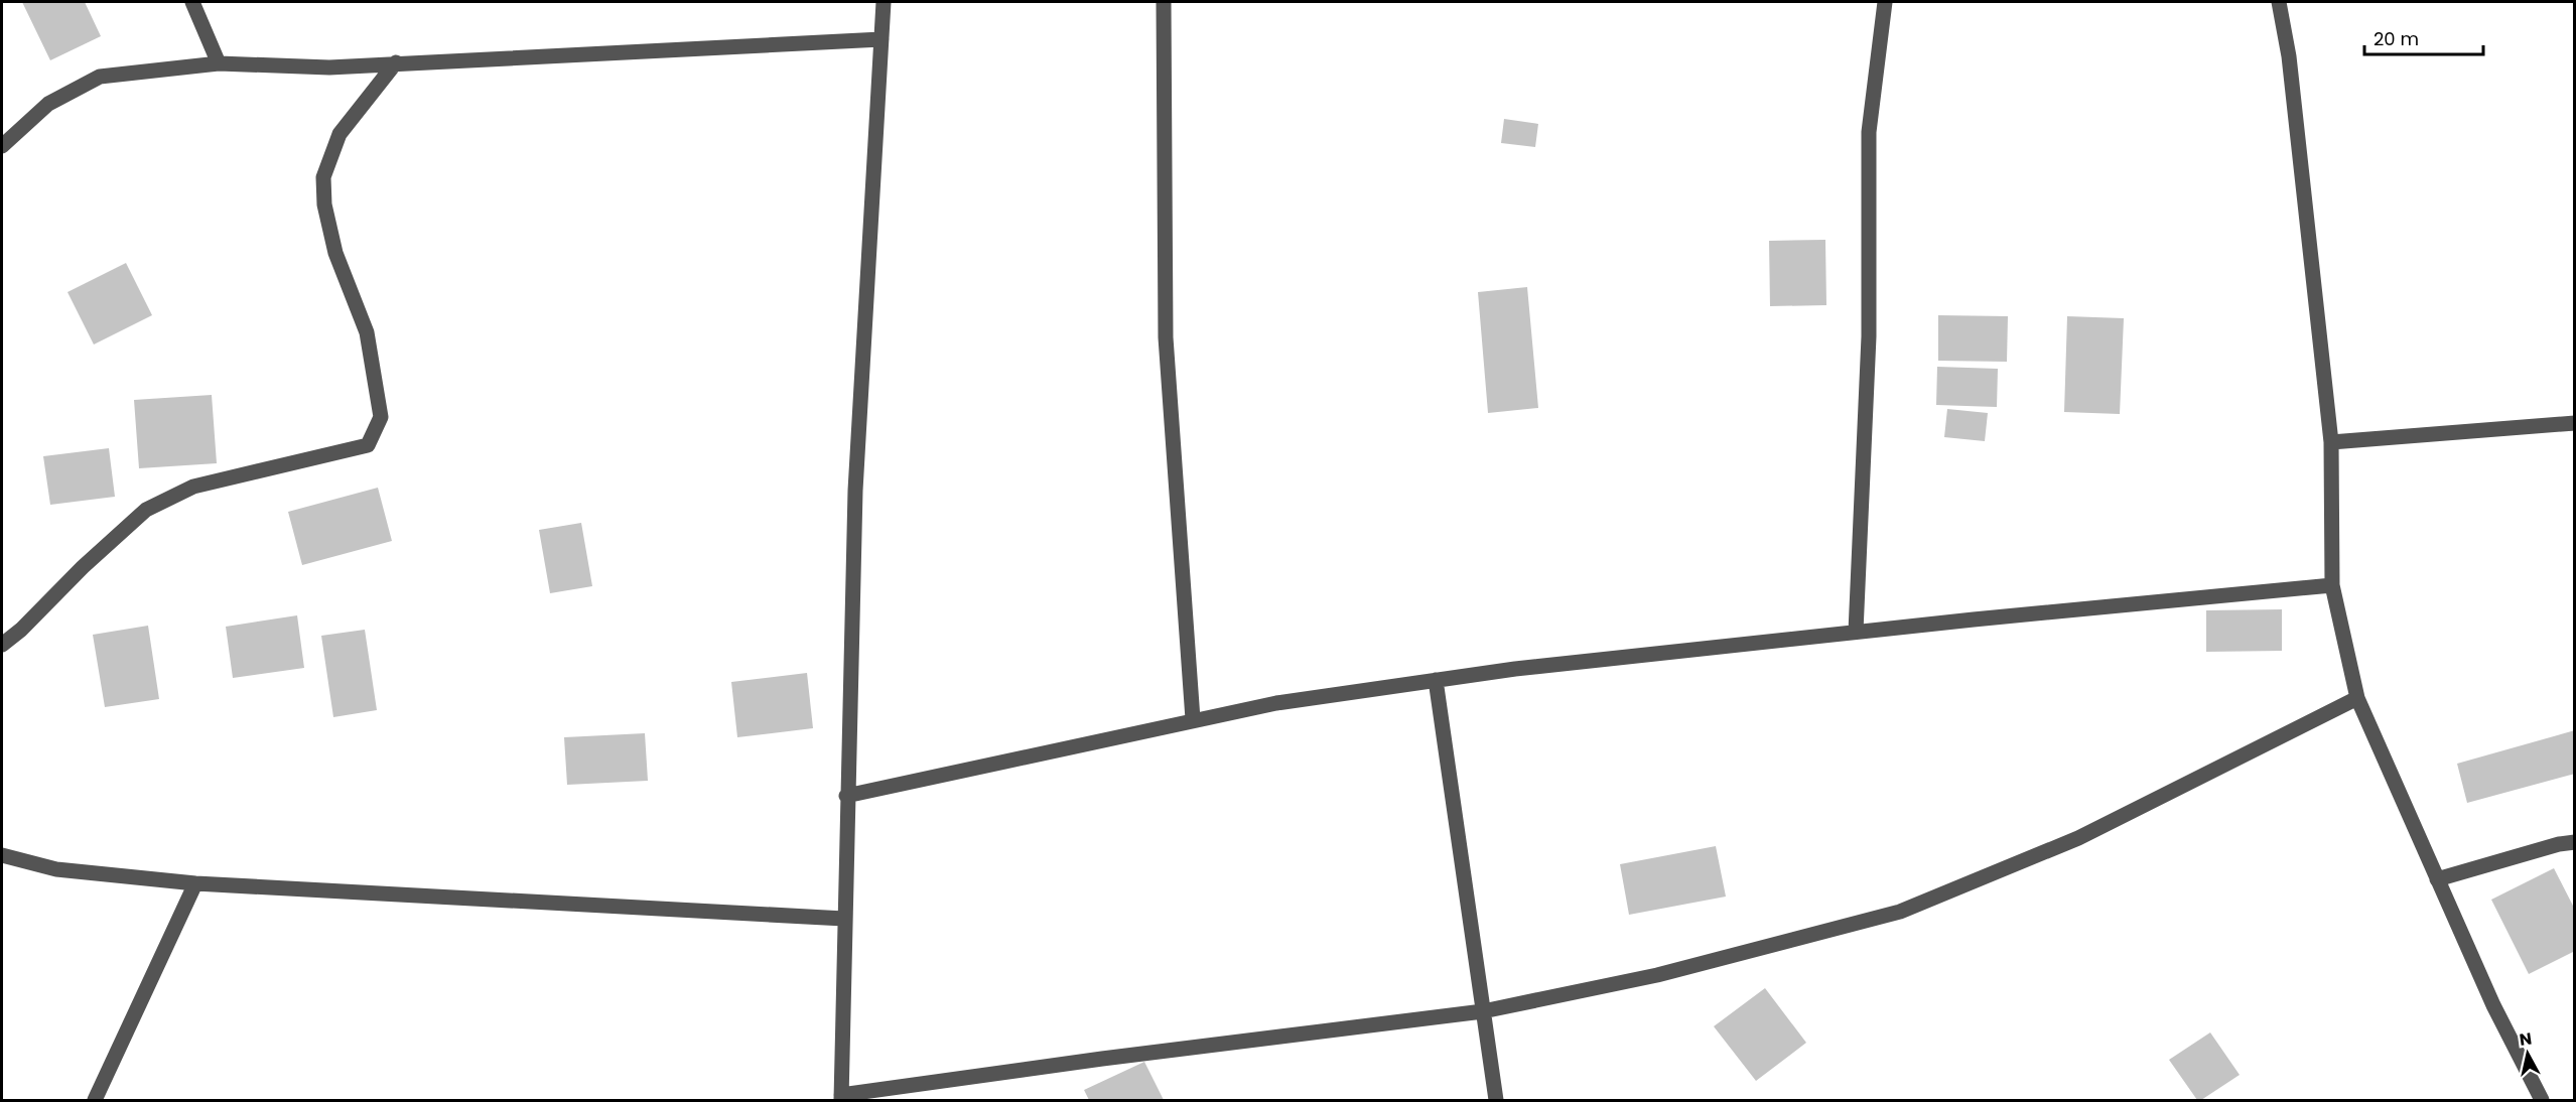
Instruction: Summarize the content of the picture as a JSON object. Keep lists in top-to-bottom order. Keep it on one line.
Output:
{"scale_bar":"20 m","north":"top"}
